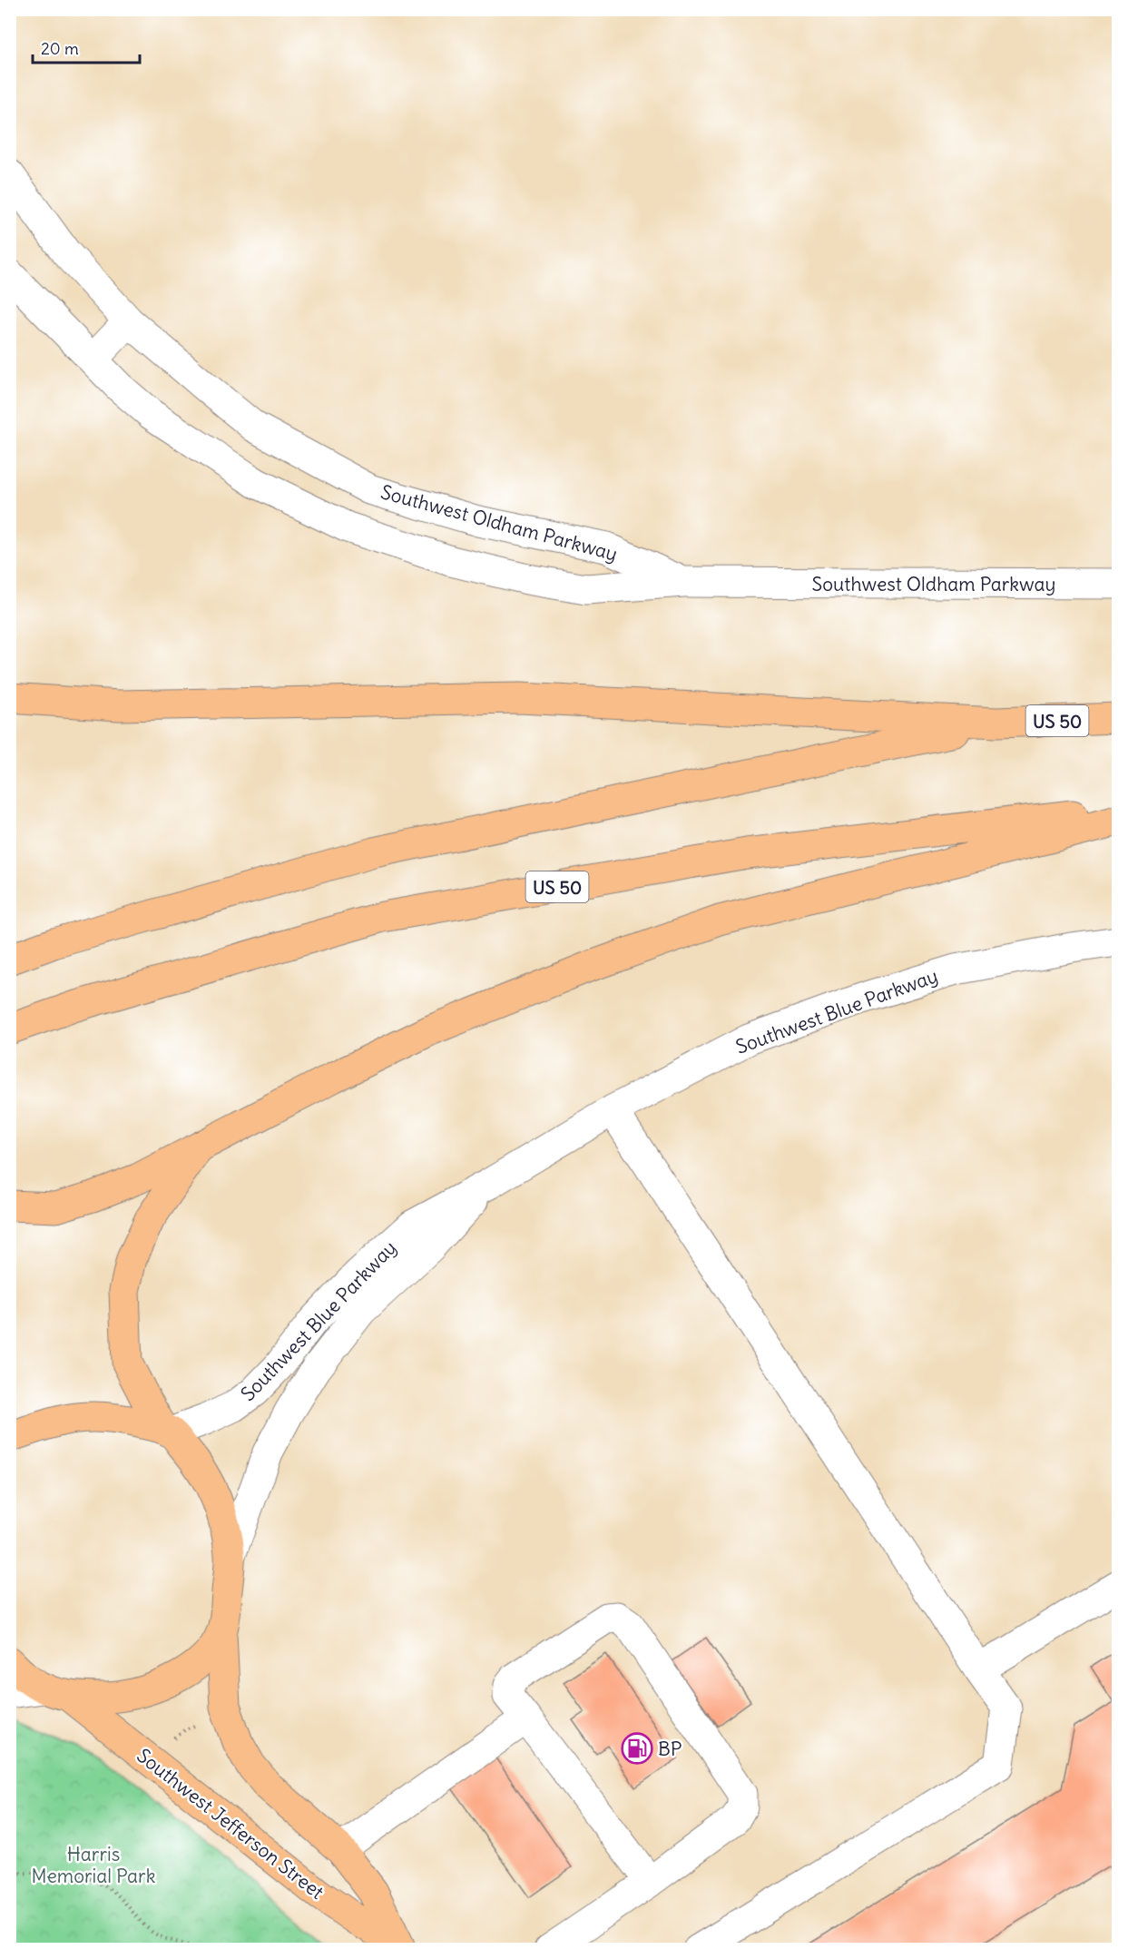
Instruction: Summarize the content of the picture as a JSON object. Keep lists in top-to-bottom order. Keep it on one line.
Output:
{"streets":{"main road":["US 50","Southwest Jefferson Street"],"street":["Southwest Oldham Parkway","Southwest Blue Parkway"]},"parks":["Harris Memorial Park"],"places":{"fuel station":["BP"]},"scale_bar":"20 m"}
